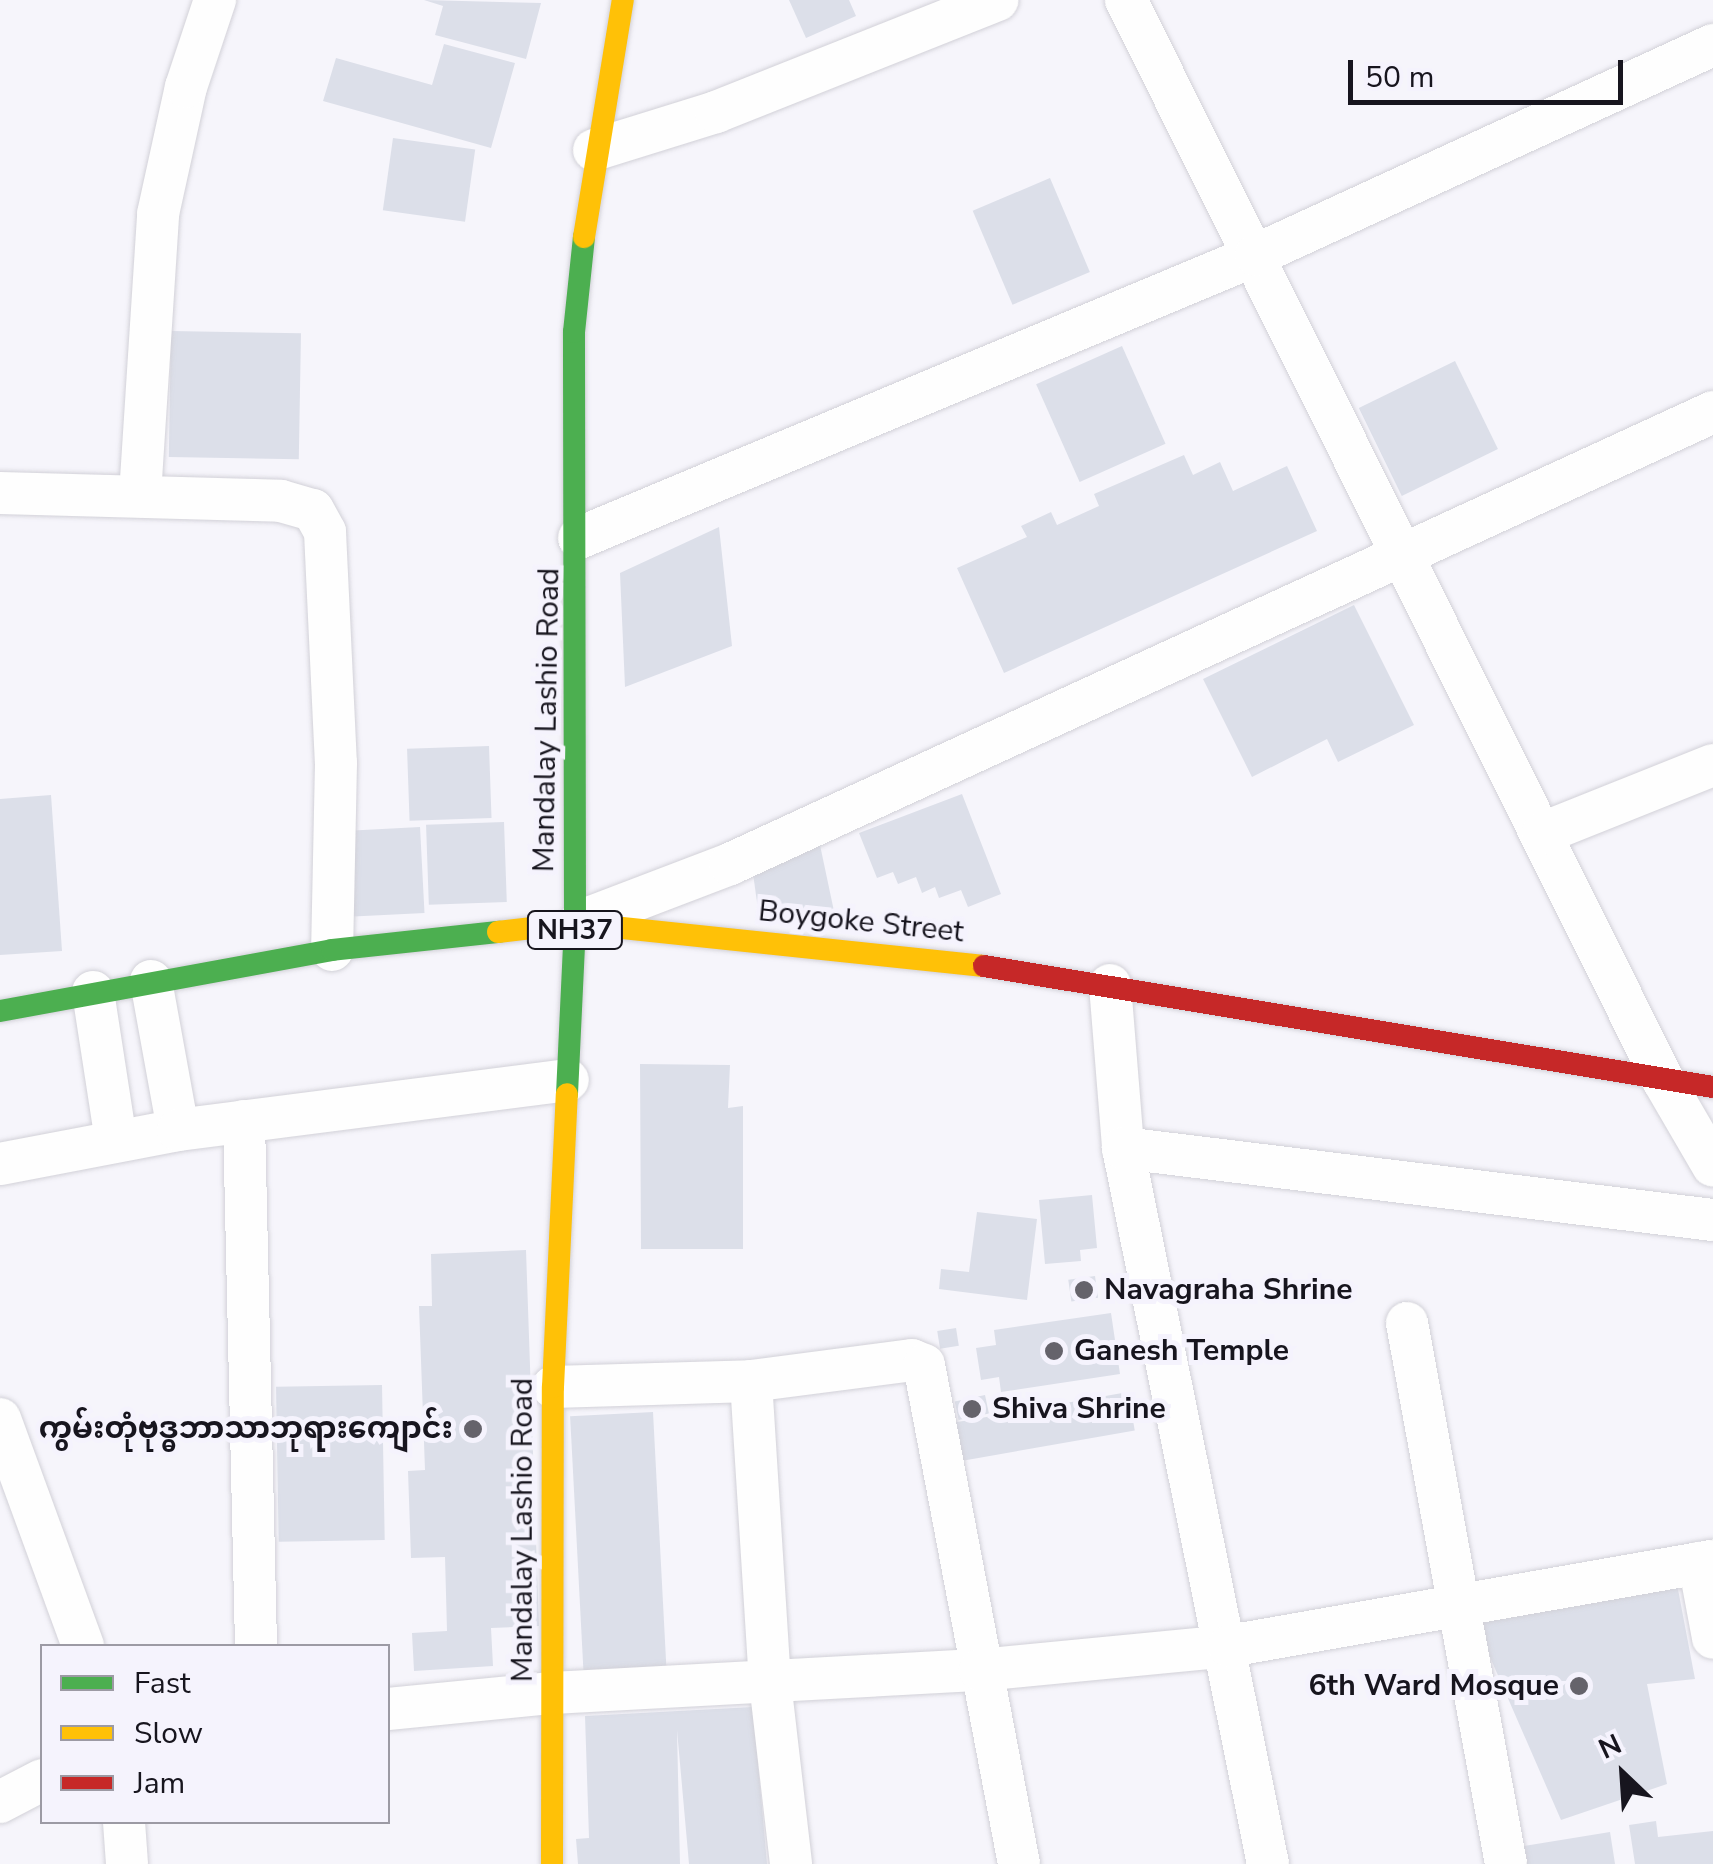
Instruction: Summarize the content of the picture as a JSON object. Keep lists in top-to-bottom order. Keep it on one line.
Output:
{"streets":{"main road":["Mandalay Lashio Road","Boygoke Street","NH37"]},"crossings":[["Mandalay Lashio Road","Boygoke Street"]],"places":["Navagraha Shrine","Ganesh Temple","Shiva Shrine","ကွမ်းတုံဗုဒ္ဓဘာသာဘုရားကျောင်း","6th Ward Mosque"],"legend":["Fast","Slow","Jam"],"scale_bar":"50 m","north":"top left"}
